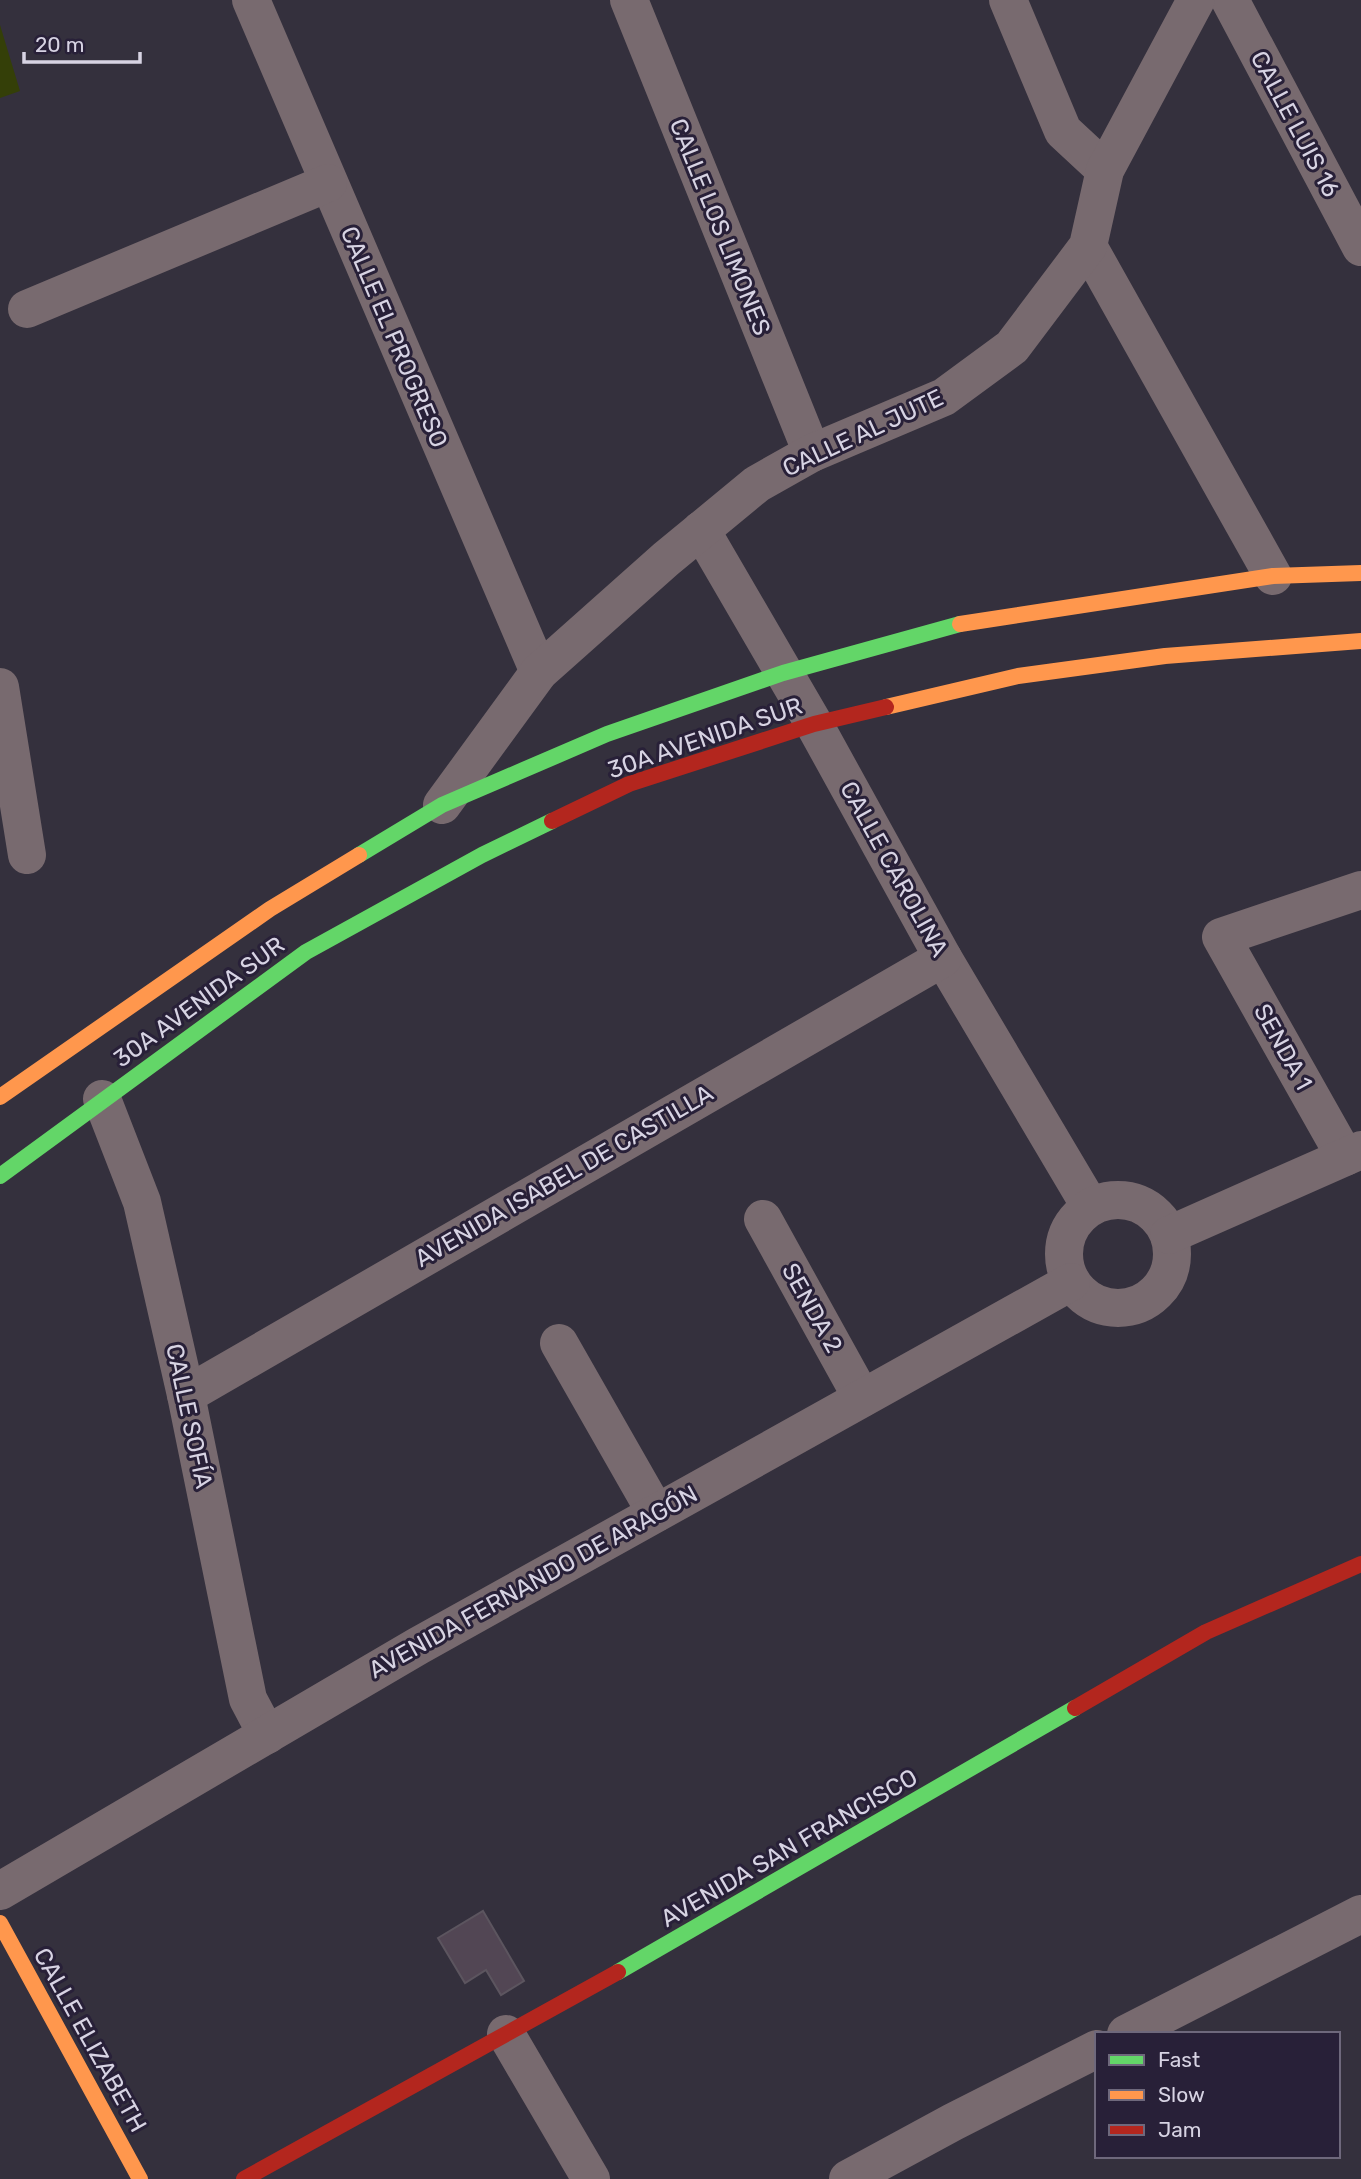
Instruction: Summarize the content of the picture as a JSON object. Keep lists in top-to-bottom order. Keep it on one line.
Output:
{"streets":{"street":["CALLE LUIS 16","CALLE LOS LIMONES","CALLE EL PROGRESO","CALLE AL JUTE","30A AVENIDA SUR","CALLE CAROLINA","SENDA 1","AVENIDA ISABEL DE CASTILLA","SENDA 2","CALLE SOFÍA","AVENIDA FERNANDO DE ARAGÓN","AVENIDA SAN FRANCISCO","CALLE ELIZABETH"]},"crossings":[["CALLE LOS LIMONES","CALLE AL JUTE"],["CALLE EL PROGRESO","CALLE AL JUTE"],["CALLE AL JUTE","30A AVENIDA SUR"],["CALLE AL JUTE","CALLE CAROLINA"],["30A AVENIDA SUR","CALLE CAROLINA"],["30A AVENIDA SUR","CALLE SOFÍA"],["CALLE CAROLINA","AVENIDA ISABEL DE CASTILLA"],["CALLE CAROLINA","AVENIDA FERNANDO DE ARAGÓN"],["AVENIDA ISABEL DE CASTILLA","CALLE SOFÍA"],["SENDA 2","AVENIDA FERNANDO DE ARAGÓN"],["CALLE SOFÍA","AVENIDA FERNANDO DE ARAGÓN"]],"legend":["Fast","Slow","Jam"],"scale_bar":"20 m"}
